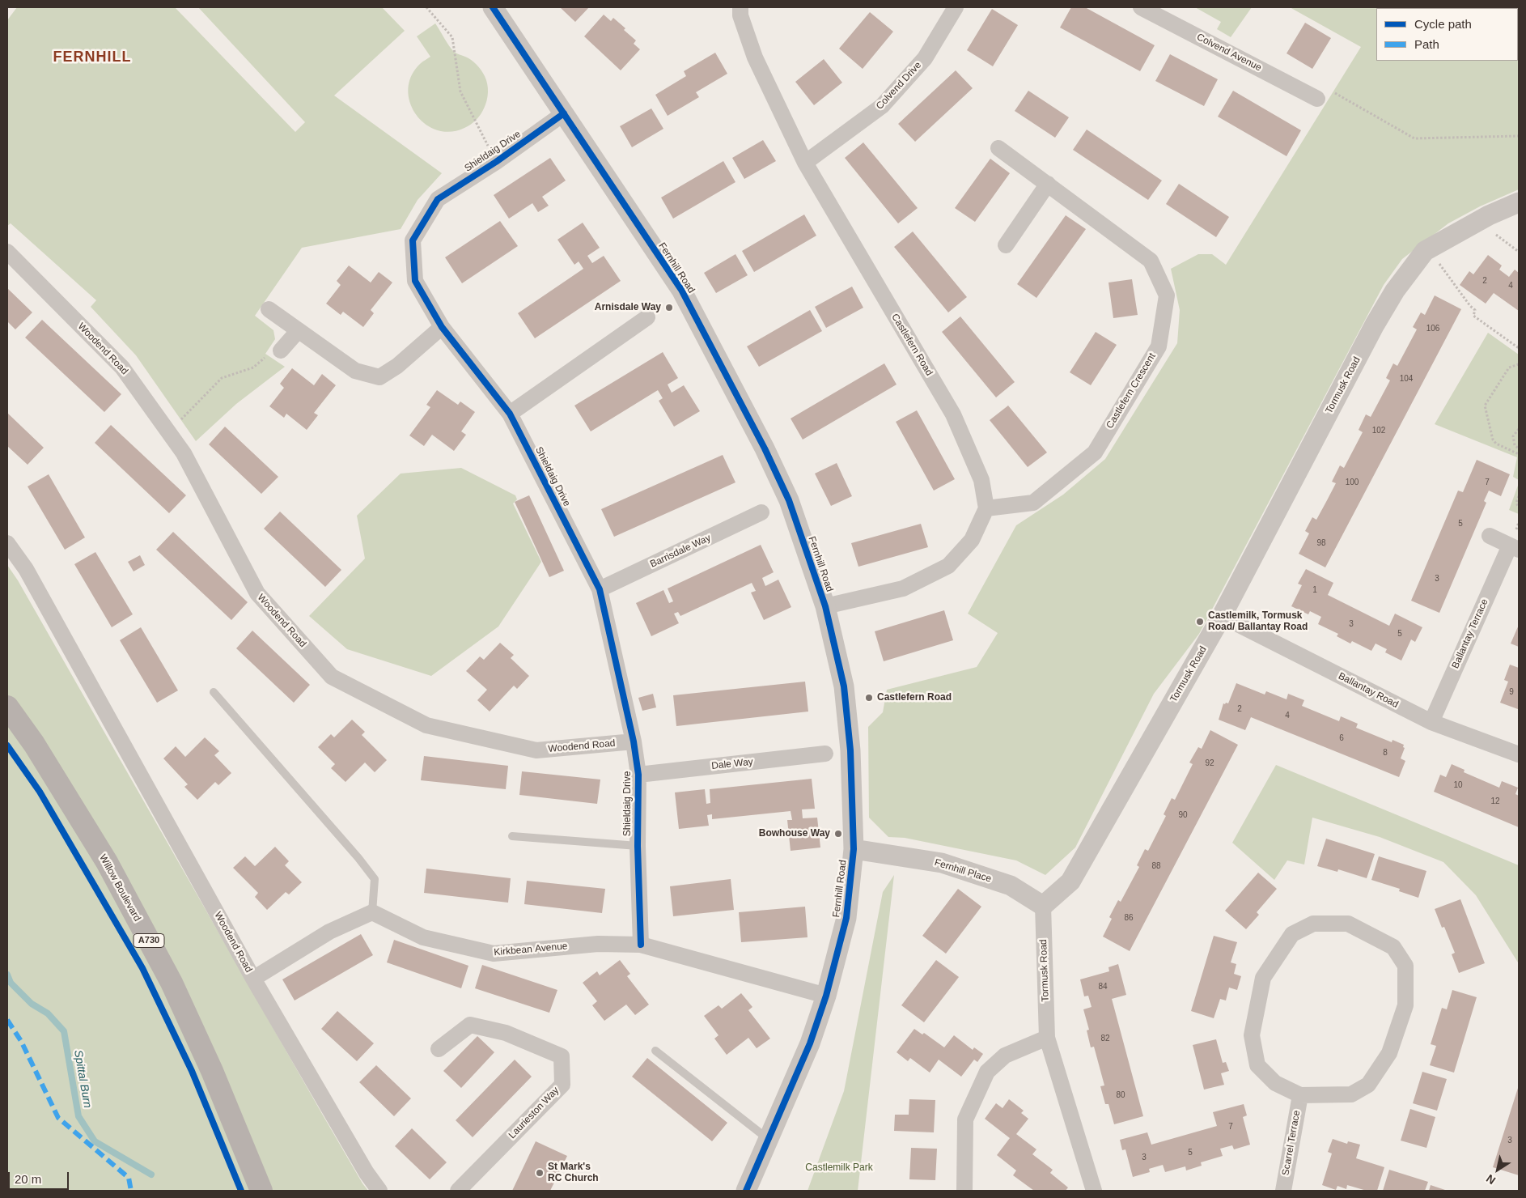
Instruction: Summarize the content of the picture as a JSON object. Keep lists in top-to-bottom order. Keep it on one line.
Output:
{"streets":{"main road":["Willow Boulevard","A730"],"street":["Colvend Avenue","Colvend Drive","Shieldaig Drive","Fernhill Road","Castlefern Road","Woodend Road","Tormusk Road","Castlefern Crescent","Barrisdale Way","Ballantay Terrace","Ballantay Road","Dale Way","Fernhill Place","Kirkbean Avenue","Laurieston Way","Scarrel Terrace"]},"crossings":[["Colvend Drive","Castlefern Road"],["Shieldaig Drive","Fernhill Road"],["Shieldaig Drive","Woodend Road"],["Shieldaig Drive","Barrisdale Way"],["Shieldaig Drive","Dale Way"],["Shieldaig Drive","Kirkbean Avenue"],["Fernhill Road","Fernhill Place"],["Fernhill Road","Kirkbean Avenue"],["Castlefern Road","Castlefern Crescent"],["Tormusk Road","Ballantay Road"],["Tormusk Road","Fernhill Place"],["Ballantay Terrace","Ballantay Road"]],"districts":["FERNHILL"],"water":["Spittal Burn"],"parks":["Castlemilk Park"],"places":["Arnisdale Way","Castlemilk, Tormusk Road/ Ballantay Road","Castlefern Road","Bowhouse Way","St Mark's RC Church"],"house_numbers":["2","4","106","104","102","100","7","5","98","3","1","3","5","9","2","4","6","8","92","10","12","90","88","86","84","82","80","7","3","5","3"],"legend":["Cycle path","Path"],"scale_bar":"20 m","north":"bottom left"}
